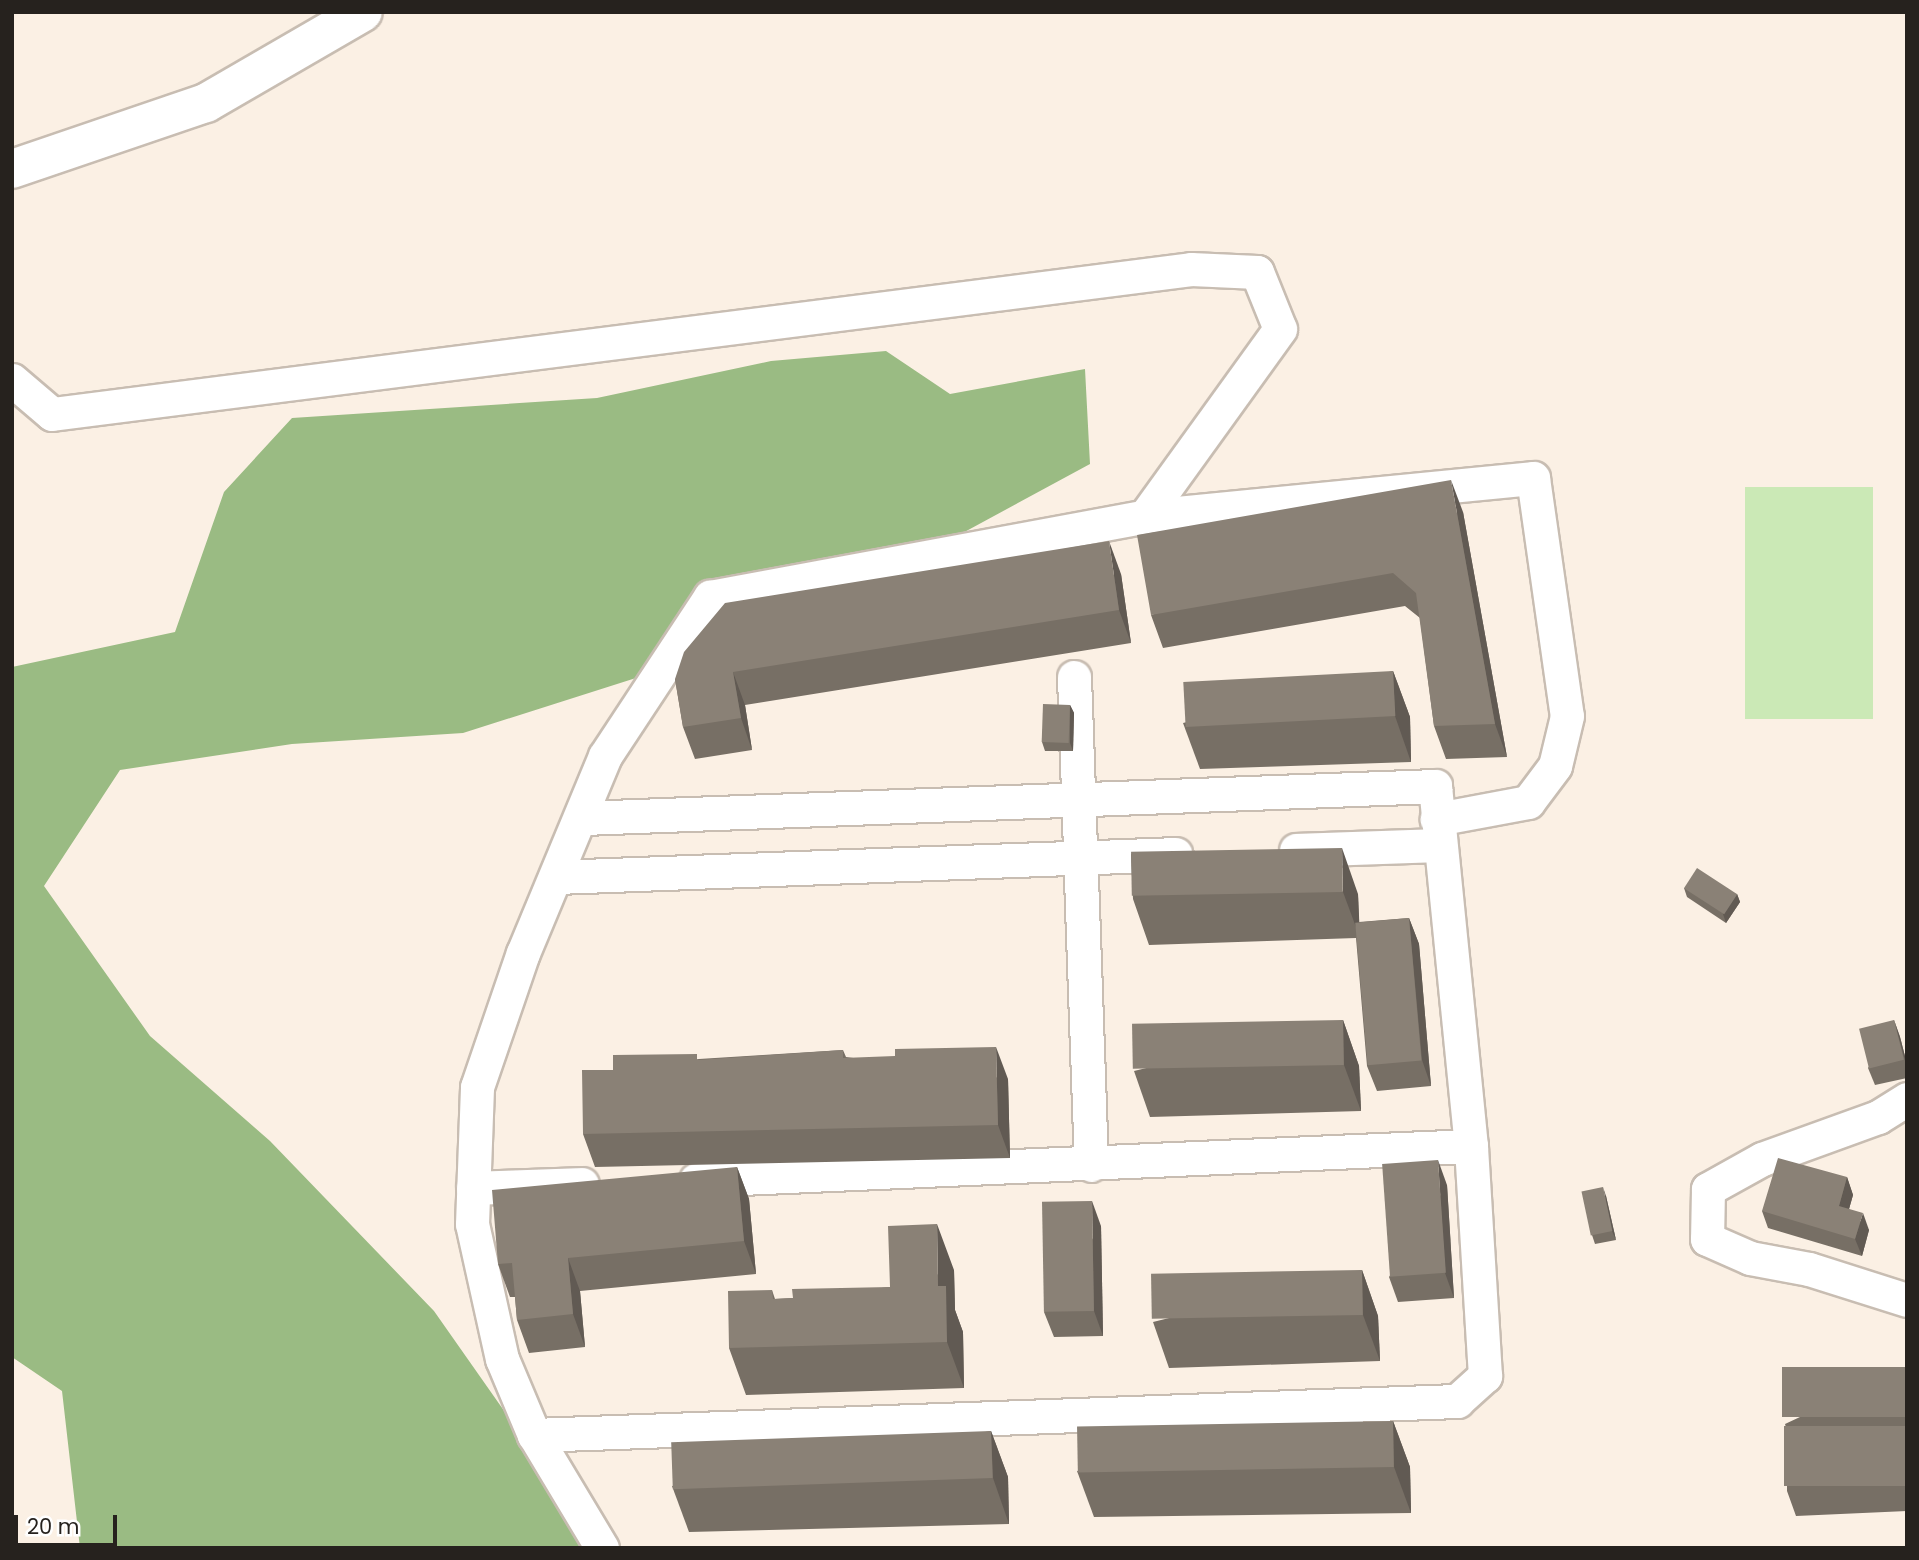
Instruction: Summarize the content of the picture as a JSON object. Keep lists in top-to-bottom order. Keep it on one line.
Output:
{"scale_bar":"20 m"}
